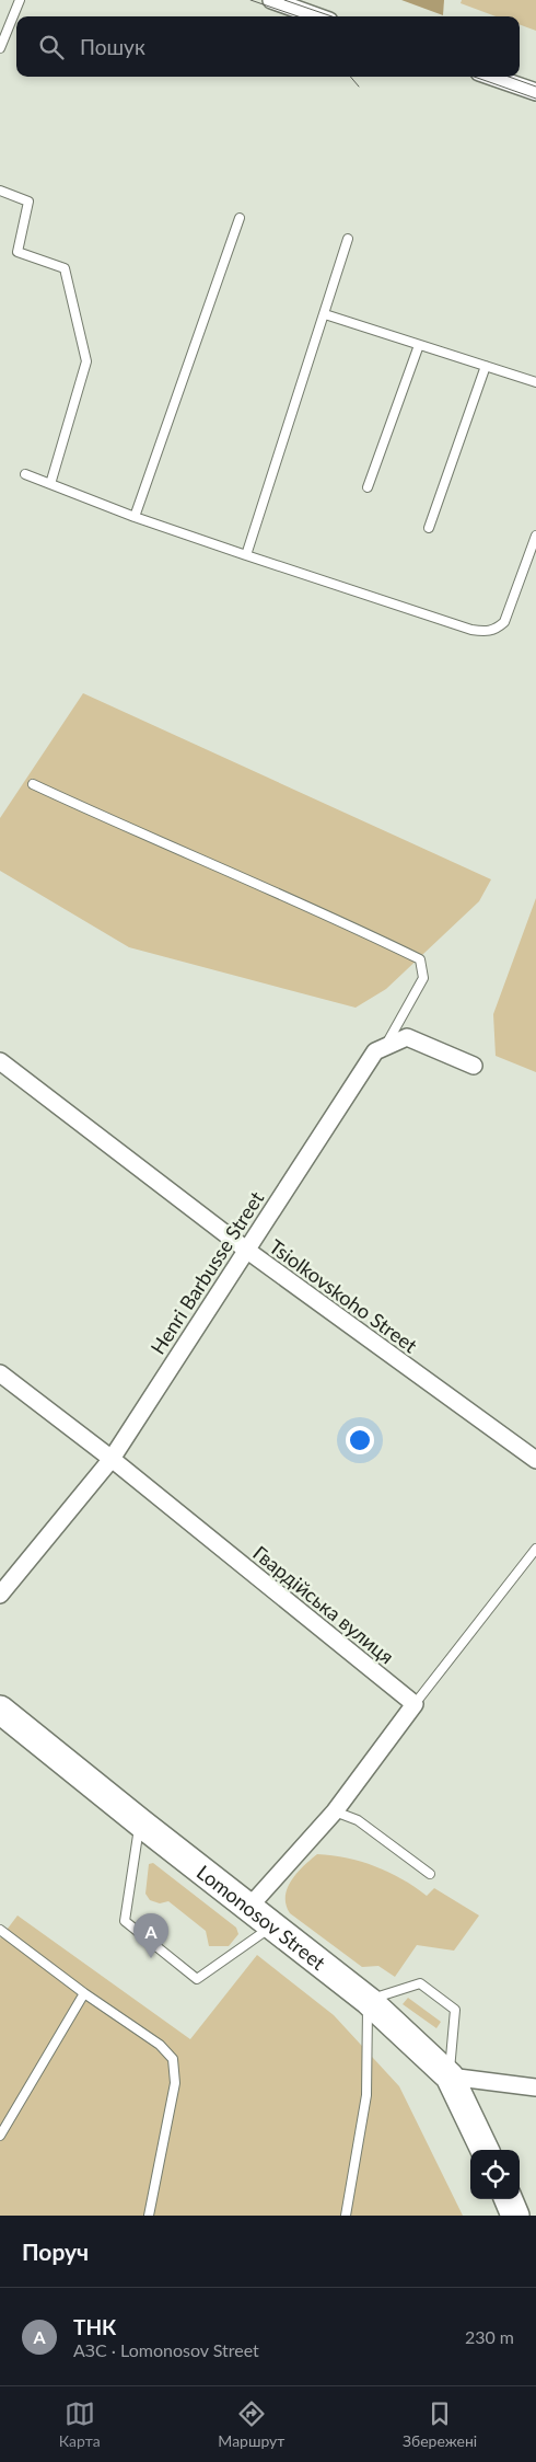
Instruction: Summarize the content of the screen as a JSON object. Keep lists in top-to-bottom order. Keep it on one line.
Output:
{"streets":{"main road":["Lomonosov Street"],"street":["Henri Barbusse Street","Tsiolkovskoho Street","Гвардійська вулиця"]},"crossings":[["Henri Barbusse Street","Tsiolkovskoho Street"],["Henri Barbusse Street","Гвардійська вулиця"]],"page":{"search":"Пошук","pins":"A","heading":"Поруч","list":[{"mark":"A","name":"ТНК","note":"АЗС · Lomonosov Street","value":"230 m"}],"nav":["Карта","Маршрут","Збережені"]}}
